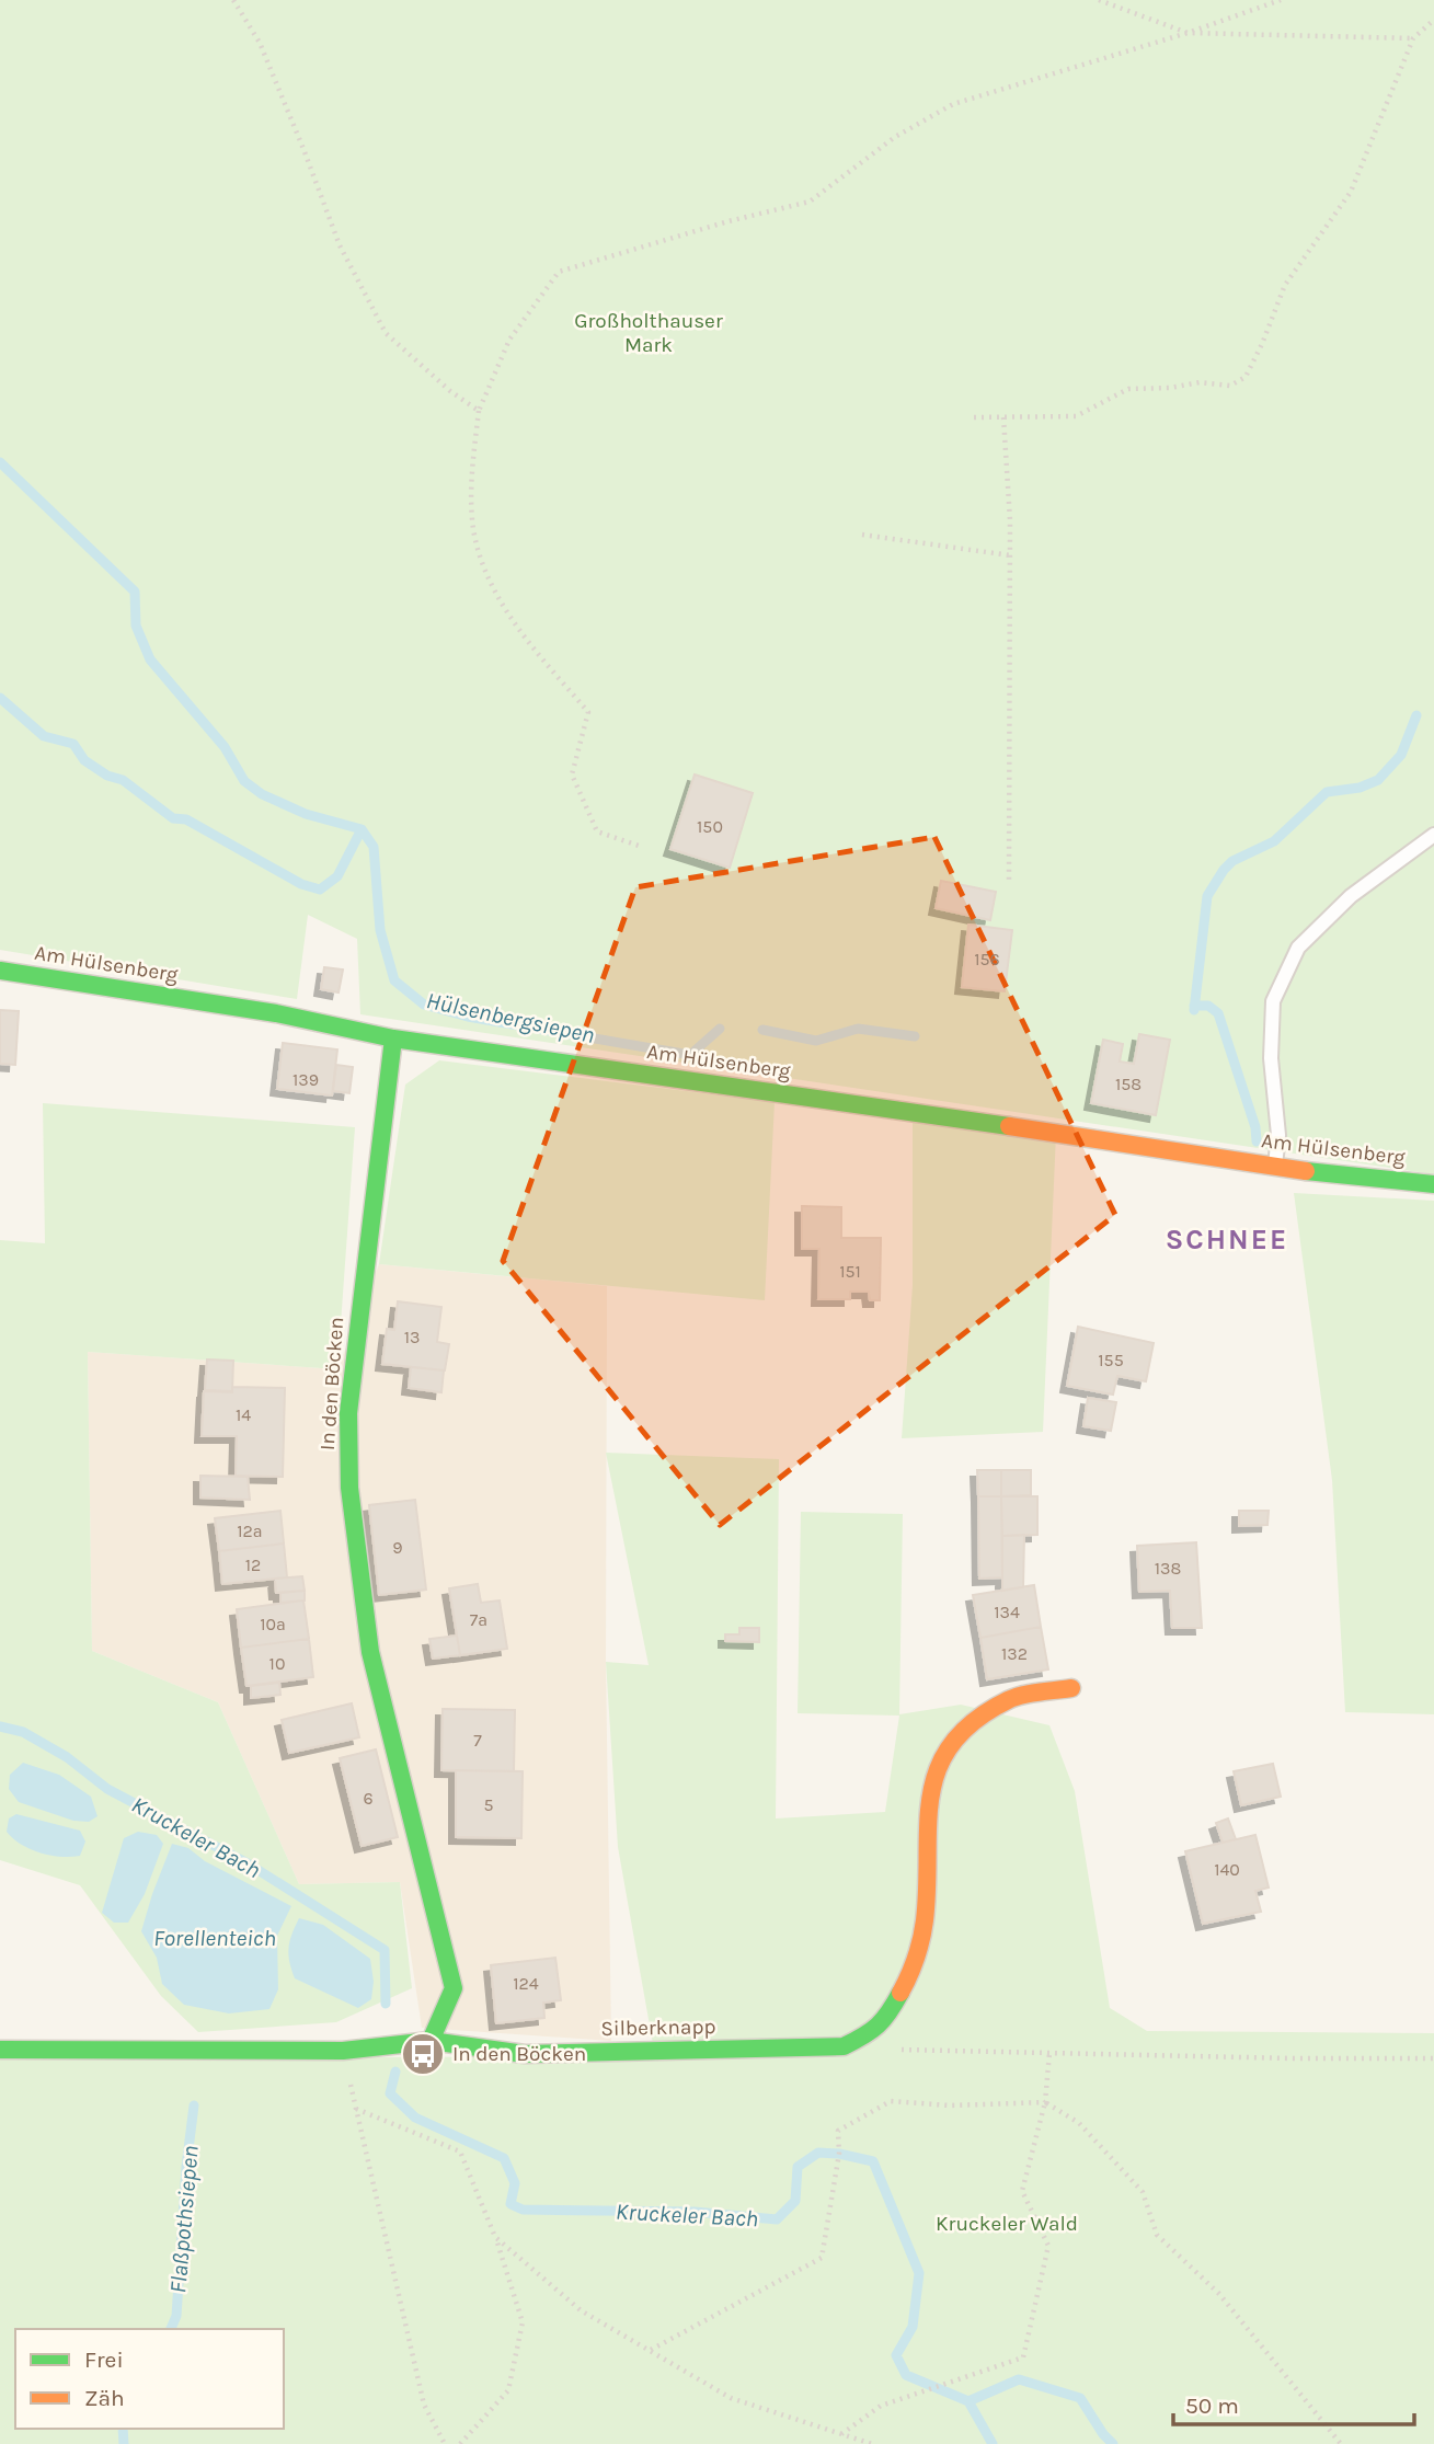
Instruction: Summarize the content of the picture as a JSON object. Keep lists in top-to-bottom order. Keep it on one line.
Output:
{"streets":{"street":["Am Hülsenberg","In den Böcken","Silberknapp"]},"crossings":[["Am Hülsenberg","In den Böcken"],["In den Böcken","Silberknapp"]],"districts":["SCHNEE"],"water":["Hülsenbergsiepen","Kruckeler Bach","Forellenteich","Flaßpothsiepen"],"parks":["Großholthauser Mark","Kruckeler Wald"],"places":{"bus stop":["In den Böcken"]},"house_numbers":["150","156","139","158","151","13","155","14","12a","9","12","138","134","7a","10a","132","10","7","6","5","140","124"],"legend":["Frei","Zäh"],"scale_bar":"50 m"}
